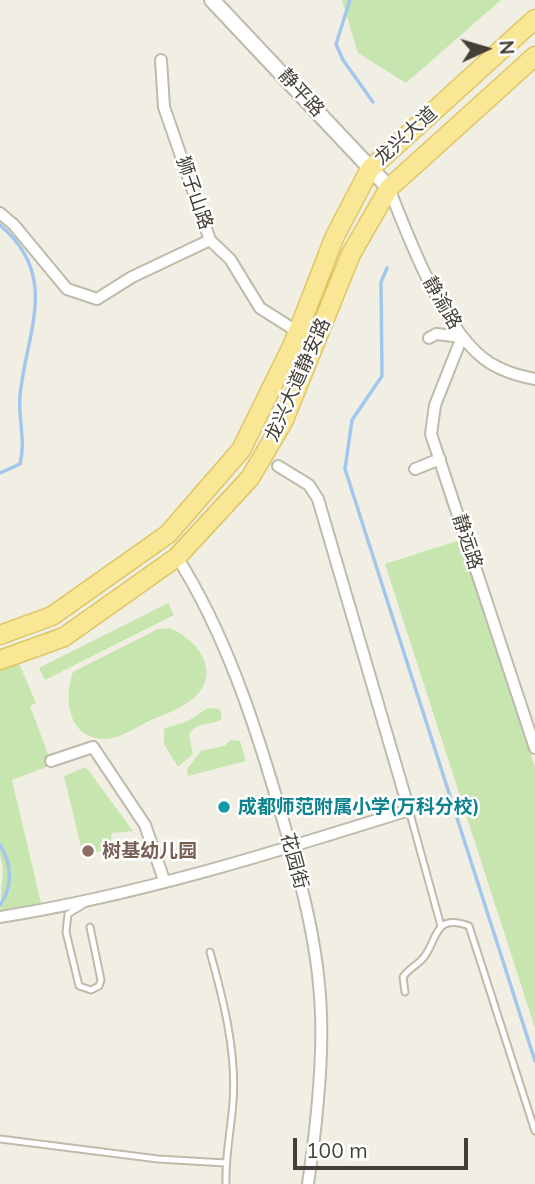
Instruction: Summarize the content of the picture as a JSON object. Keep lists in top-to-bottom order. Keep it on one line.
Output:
{"streets":{"main road":["龙兴大道","龙兴大道静安路"],"street":["静平路","狮子山路","静渝路","静远路","花园街"]},"crossings":[["静平路","龙兴大道"],["静平路","静渝路"],["静平路","龙兴大道静安路"],["龙兴大道","静渝路"],["龙兴大道","龙兴大道静安路"],["狮子山路","龙兴大道静安路"],["静渝路","龙兴大道静安路"],["静渝路","静远路"],["龙兴大道静安路","花园街"]],"places":["成都师范附属小学(万科分校)","树基幼儿园"],"scale_bar":"100 m","north":"right"}
